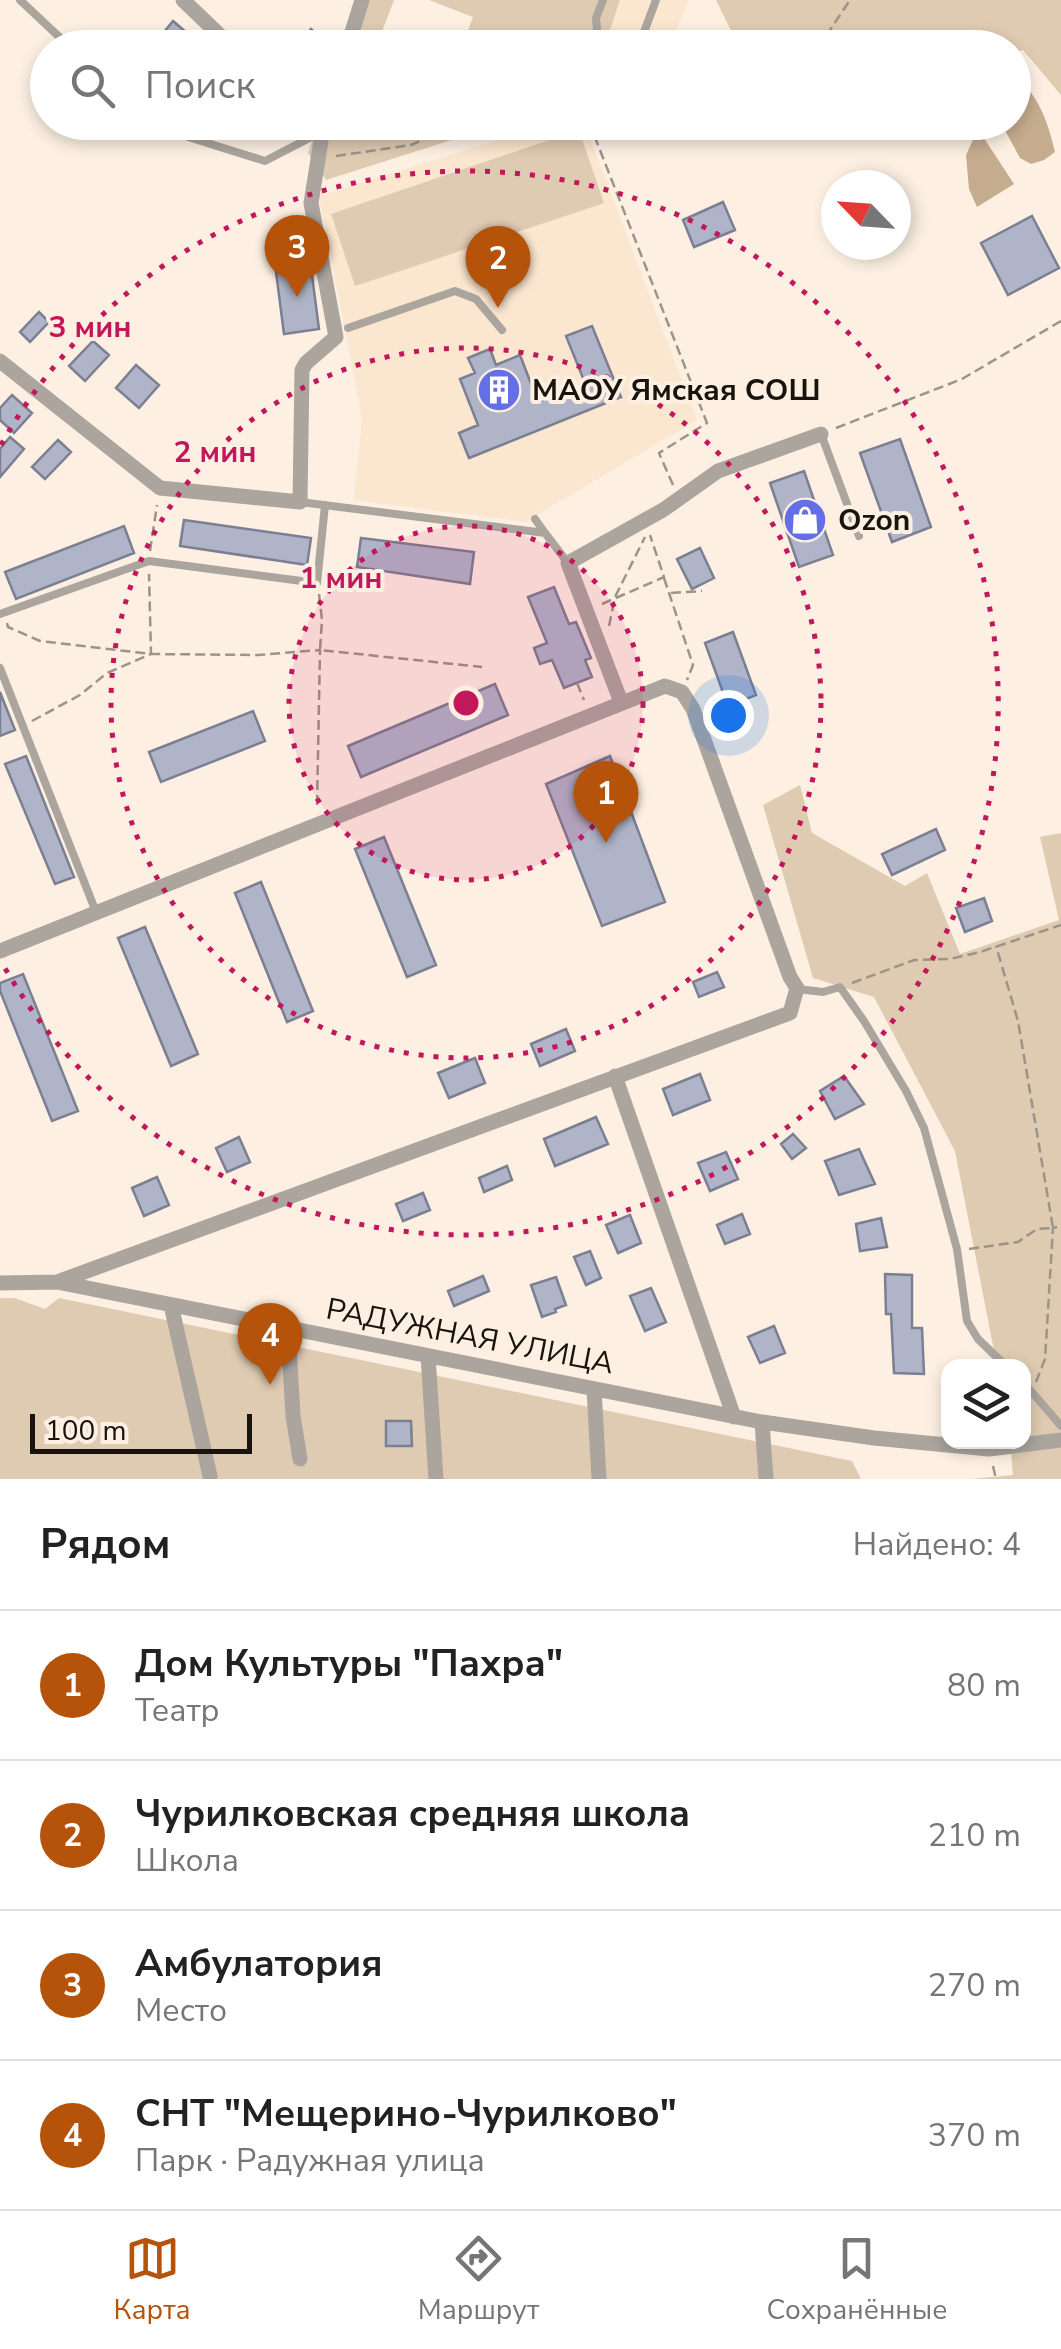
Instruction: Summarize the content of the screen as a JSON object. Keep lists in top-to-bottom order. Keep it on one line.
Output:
{"streets":{"street":["РАДУЖНАЯ УЛИЦА"]},"places":{"building":["МАОУ Ямская СОШ"],"shop":["Ozon"]},"scale_bar":"100 m","north":"top left","page":{"search":"Поиск","pins":["3","2","1","4"],"scale":"100 m","heading":["Рядом","Найдено: 4"],"list":[{"mark":"1","name":"Дом Культуры \"Пахра\"","note":"Театр","value":"80 m"},{"mark":"2","name":"Чурилковская средняя школа","note":"Школа","value":"210 m"},{"mark":"3","name":"Амбулатория","note":"Место","value":"270 m"},{"mark":"4","name":"СНТ \"Мещерино-Чурилково\"","note":"Парк · Радужная улица","value":"370 m"}],"nav":["Карта","Маршрут","Сохранённые"]},"rings":["3 мин","2 мин","1 мин"]}
